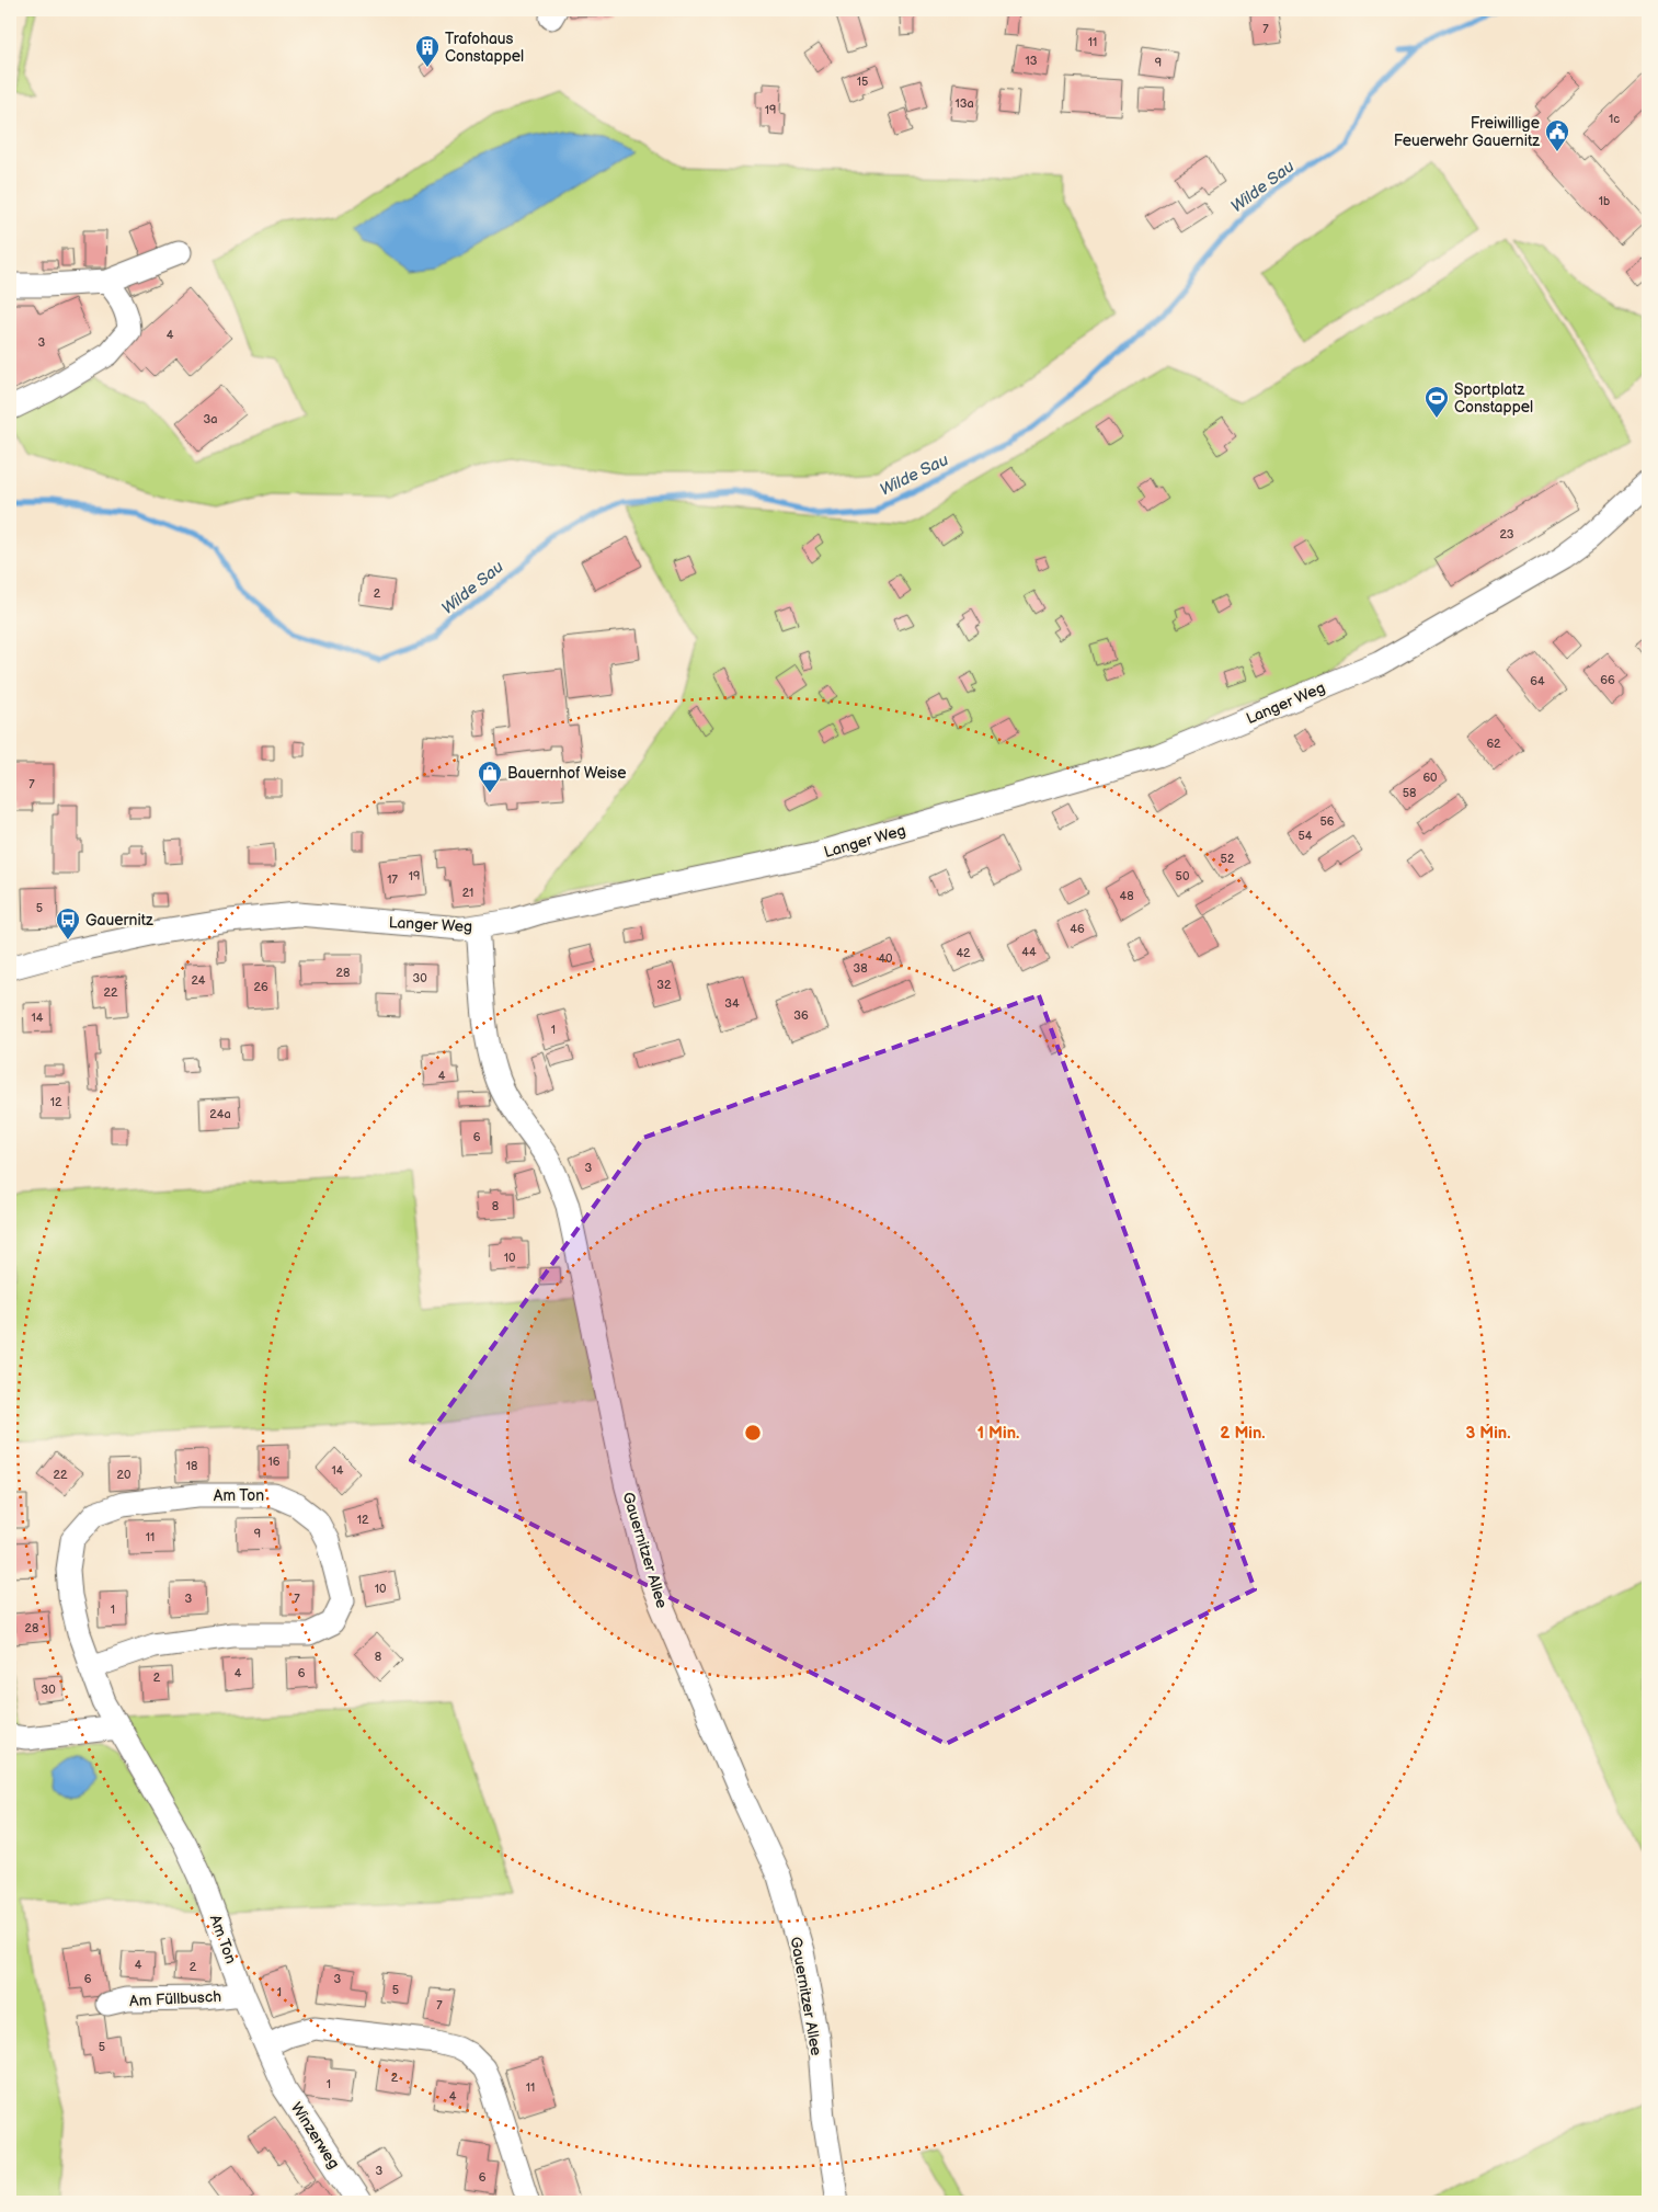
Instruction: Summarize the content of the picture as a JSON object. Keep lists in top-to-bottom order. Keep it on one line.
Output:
{"streets":{"street":["Langer Weg","Am Ton","Gauernitzer Allee","Am Füllbusch","Winzerweg"]},"crossings":[["Langer Weg","Gauernitzer Allee"],["Am Ton","Am Füllbusch"],["Am Ton","Winzerweg"]],"water":["Wilde Sau"],"places":{"building":["Trafohaus Constappel"],"public building":["Freiwillige Feuerwehr Gauernitz"],"sports":["Sportplatz Constappel"],"shop":["Bauernhof Weise"],"bus stop":["Gauernitz"]},"house_numbers":["7","11","13","9","15","13a","19","1c","1b","4","3","3a","23","2","66","64","62","60","7","58","56","54","52","19","50","17","21","48","5","46","44","42","40","38","28","30","24","32","26","22","34","36","14","1","4","12","24a","6","3","8","10","16","18","14","22","20","12","9","11","10","3","7","1","28","8","4","6","2","30","4","2","6","3","5","1","7","5","2","1","11","4","3","6"],"rings":["1 Min.","2 Min.","3 Min."]}
